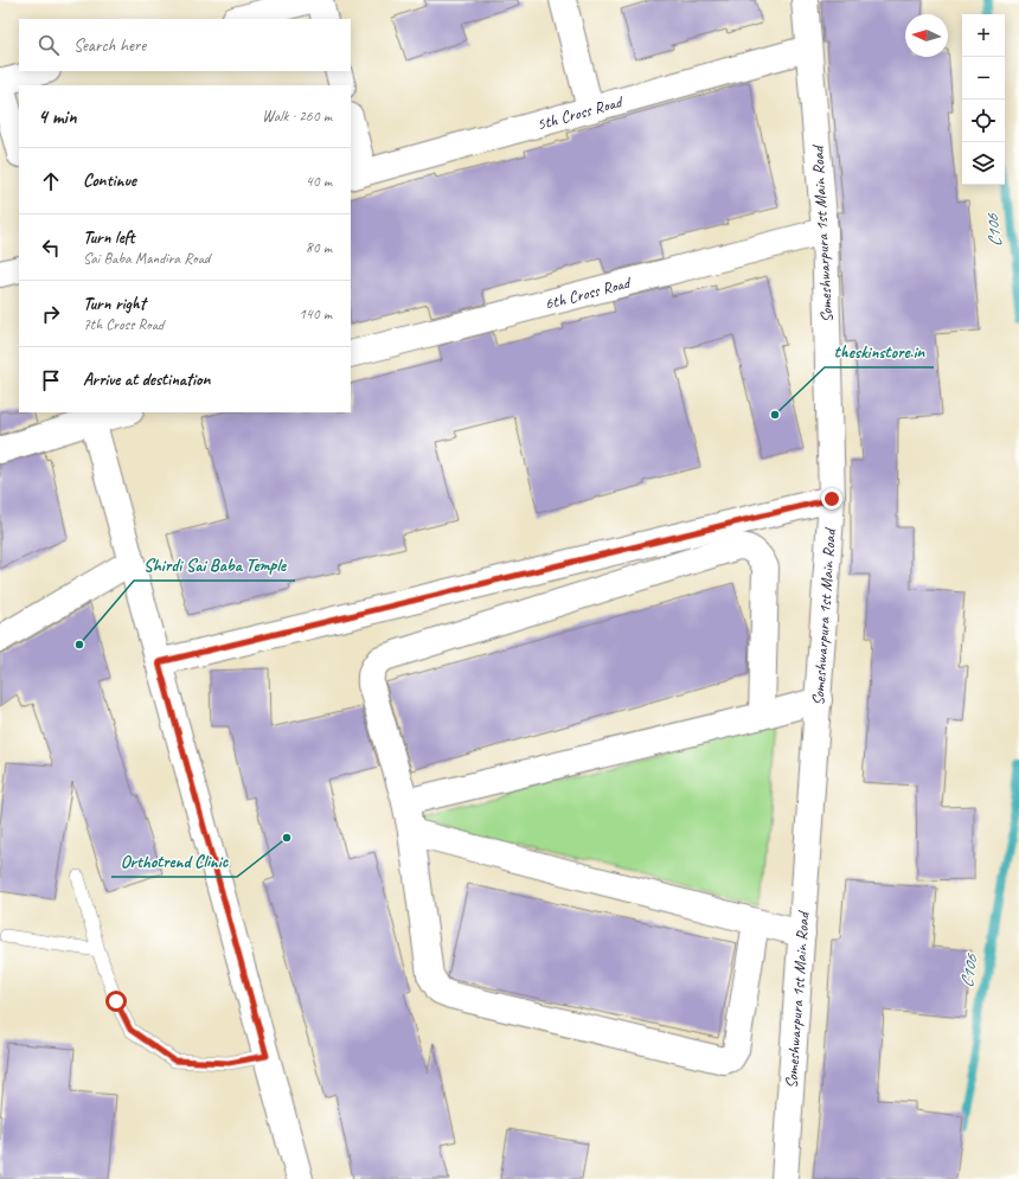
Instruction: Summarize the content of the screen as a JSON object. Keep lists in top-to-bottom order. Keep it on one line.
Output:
{"streets":{"street":["5th Cross Road","Someshwarpura 1st Main Road","6th Cross Road"]},"crossings":[["5th Cross Road","Someshwarpura 1st Main Road"],["Someshwarpura 1st Main Road","6th Cross Road"]],"water":["C106"],"places":["theskinstore.in","Shirdi Sai Baba Temple","Orthotrend Clinic"],"north":"left","page":{"map_buttons":["+","−"],"search":"Search here","heading":["4 min","Walk · 260 m"],"list":[["Continue","40 m"],["Turn left","Sai Baba Mandira Road","80 m"],["Turn right","7th Cross Road","140 m"],"Arrive at destination"]}}
